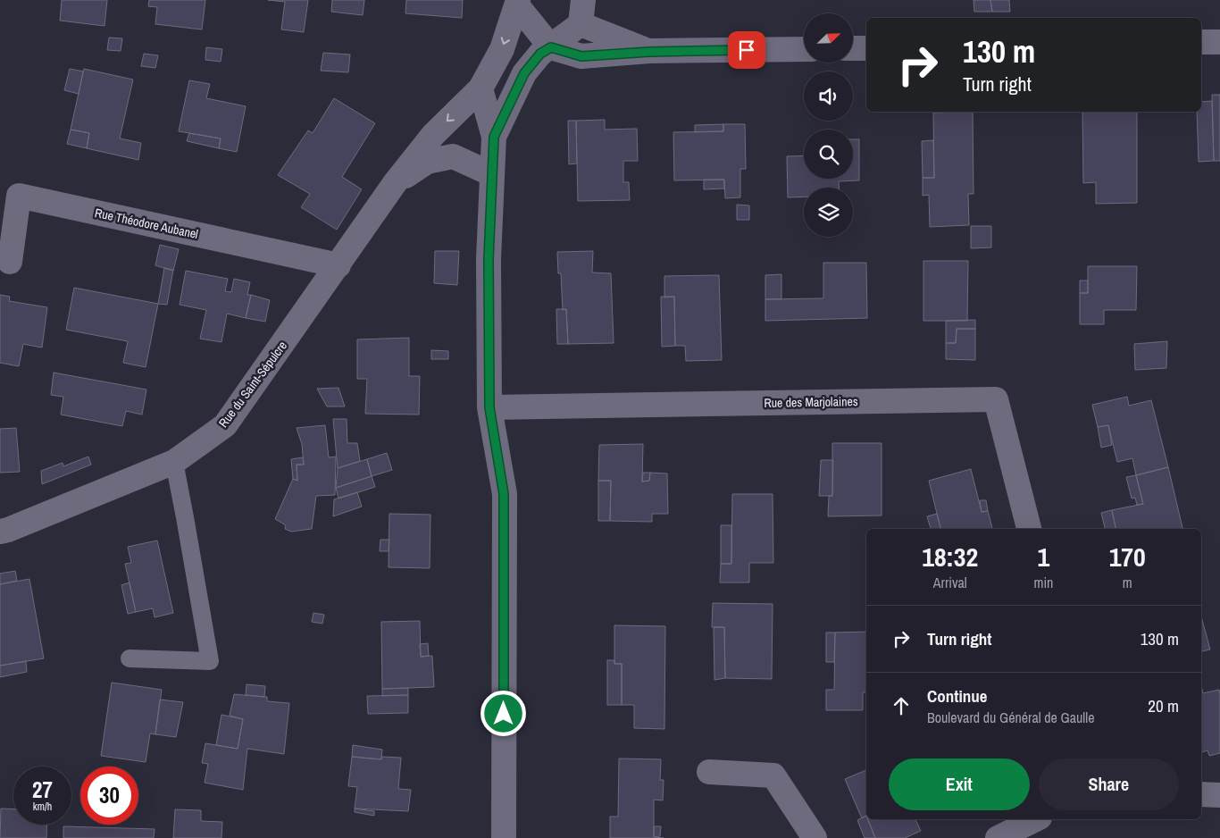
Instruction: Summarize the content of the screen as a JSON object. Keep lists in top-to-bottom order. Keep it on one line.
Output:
{"streets":{"street":["Rue Théodore Aubanel","Rue du Saint-Sépulcre","Rue des Marjolaines"]},"crossings":[["Rue Théodore Aubanel","Rue du Saint-Sépulcre"]],"north":"top right","page":{"turn":["130 m","Turn right"],"eta":["18:32","Arrival","1","min","170","m"],"list":[{"name":"Turn right","value":"130 m"},{"name":"Continue","note":"Boulevard du Général de Gaulle","value":"20 m"}],"buttons":["Exit","Share"],"speed":"27 km/h","limit":"30"}}
